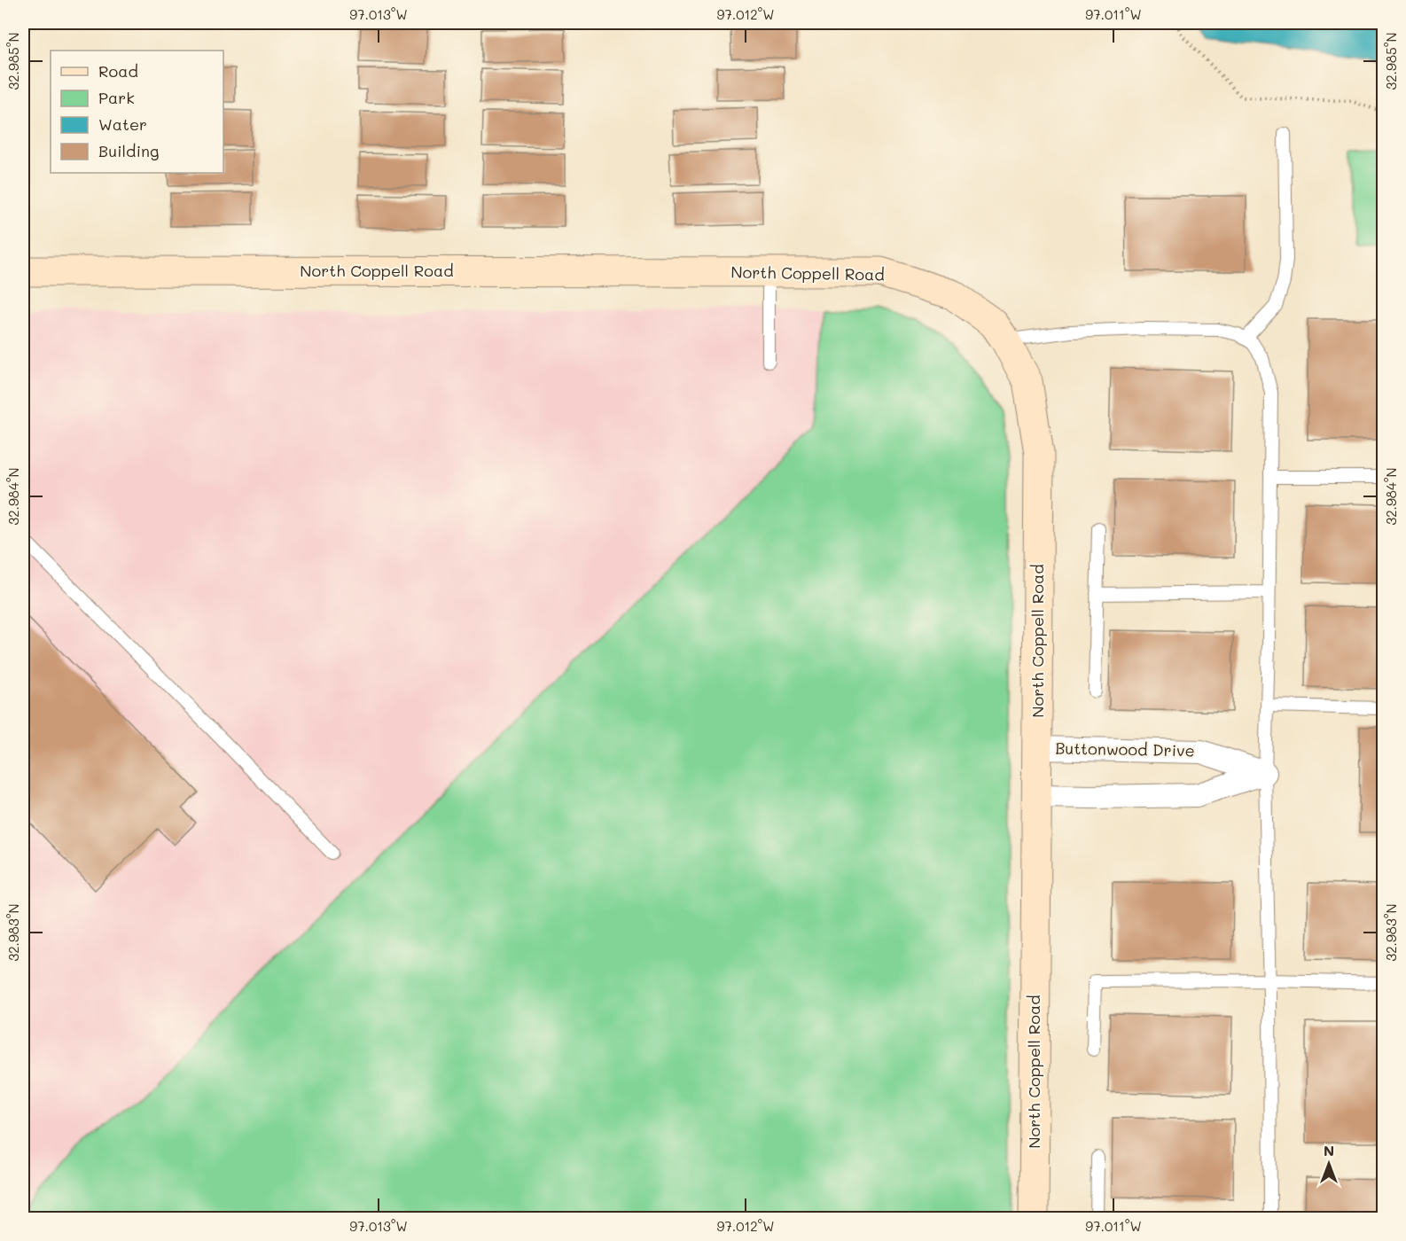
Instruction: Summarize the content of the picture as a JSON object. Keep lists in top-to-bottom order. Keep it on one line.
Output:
{"streets":{"street":["North Coppell Road","Buttonwood Drive"]},"crossings":[["North Coppell Road","Buttonwood Drive"]],"legend":["Road","Park","Water","Building"],"north":"top","coordinates":["97.013°W","97.012°W","97.011°W","32.985°N","32.984°N","32.983°N"]}
